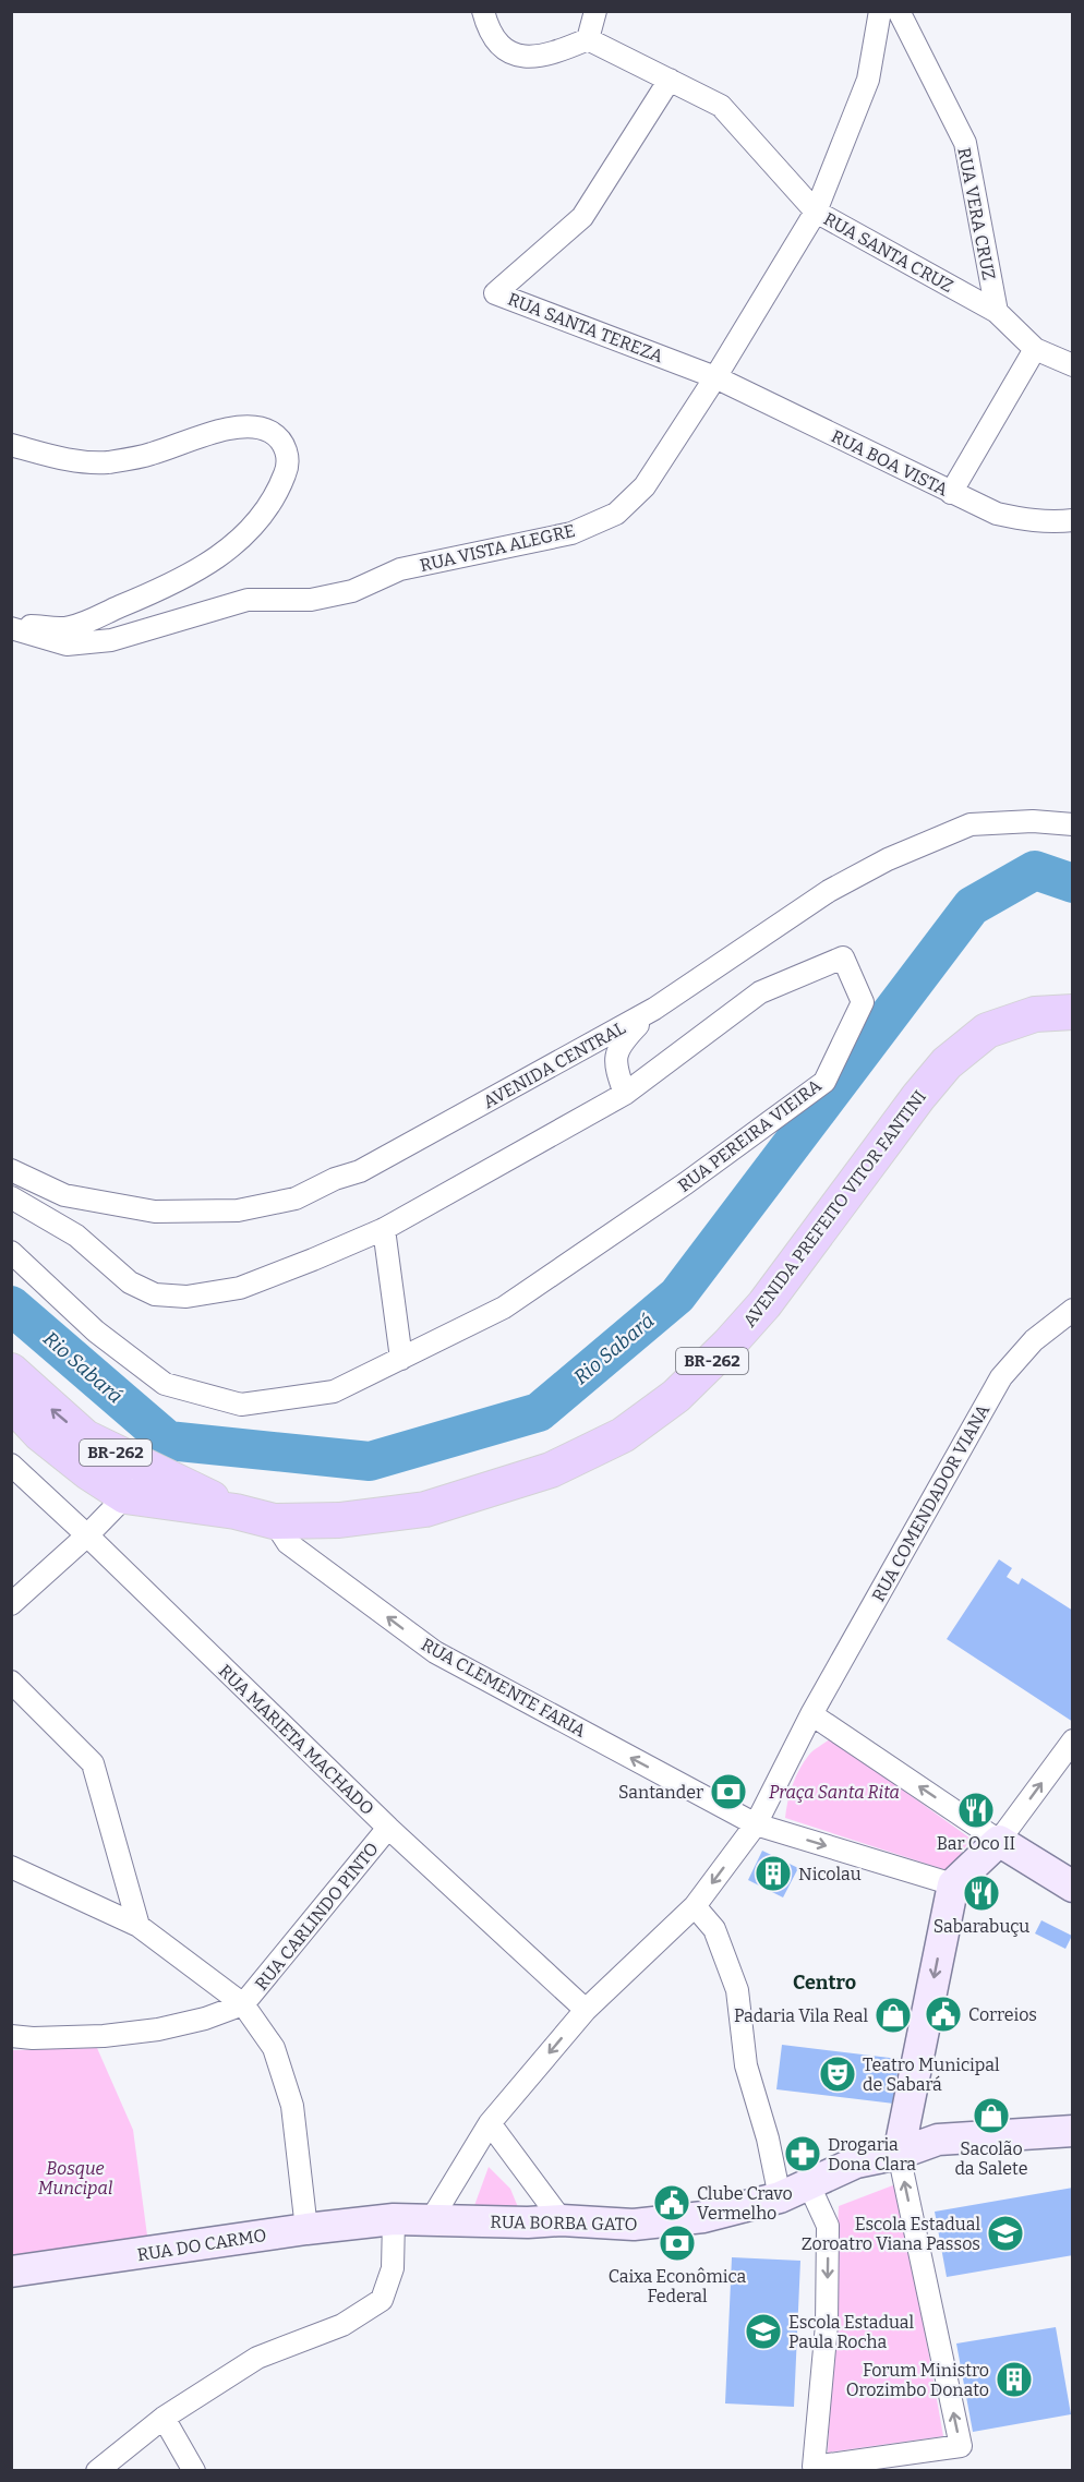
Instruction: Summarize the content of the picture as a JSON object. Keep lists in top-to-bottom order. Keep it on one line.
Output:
{"streets":{"main road":["AVENIDA PREFEITO VITOR FANTINI","BR-262","RUA BORBA GATO","RUA DO CARMO"],"street":["RUA VERA CRUZ","RUA SANTA CRUZ","RUA SANTA TEREZA","RUA BOA VISTA","RUA VISTA ALEGRE","AVENIDA CENTRAL","RUA PEREIRA VIEIRA","RUA COMENDADOR VIANA","RUA CLEMENTE FARIA","RUA MARIETA MACHADO","RUA CARLINDO PINTO"]},"crossings":[["RUA VERA CRUZ","RUA SANTA CRUZ"],["RUA SANTA CRUZ","RUA SANTA TEREZA"],["RUA SANTA CRUZ","RUA VISTA ALEGRE"],["RUA SANTA TEREZA","RUA BOA VISTA"],["RUA SANTA TEREZA","RUA VISTA ALEGRE"],["RUA BOA VISTA","RUA VISTA ALEGRE"],["AVENIDA PREFEITO VITOR FANTINI","RUA CLEMENTE FARIA"],["RUA MARIETA MACHADO","RUA CARLINDO PINTO"],["RUA BORBA GATO","RUA DO CARMO"]],"one_way":["RUA CLEMENTE FARIA"],"districts":["Centro"],"water":["Rio Sabará"],"parks":["Praça Santa Rita","Bosque Muncipal"],"places":{"bank":["Santander","Caixa Econômica Federal"],"restaurant":["Bar Oco II","Sabarabuçu"],"building":["Nicolau","Forum Ministro Orozimbo Donato"],"public building":["Correios","Clube Cravo Vermelho"],"shop":["Padaria Vila Real","Sacolão da Salete"],"theatre":["Teatro Municipal de Sabará"],"pharmacy":["Drogaria Dona Clara"],"school or university":["Escola Estadual Zoroatro Viana Passos","Escola Estadual Paula Rocha"]}}
